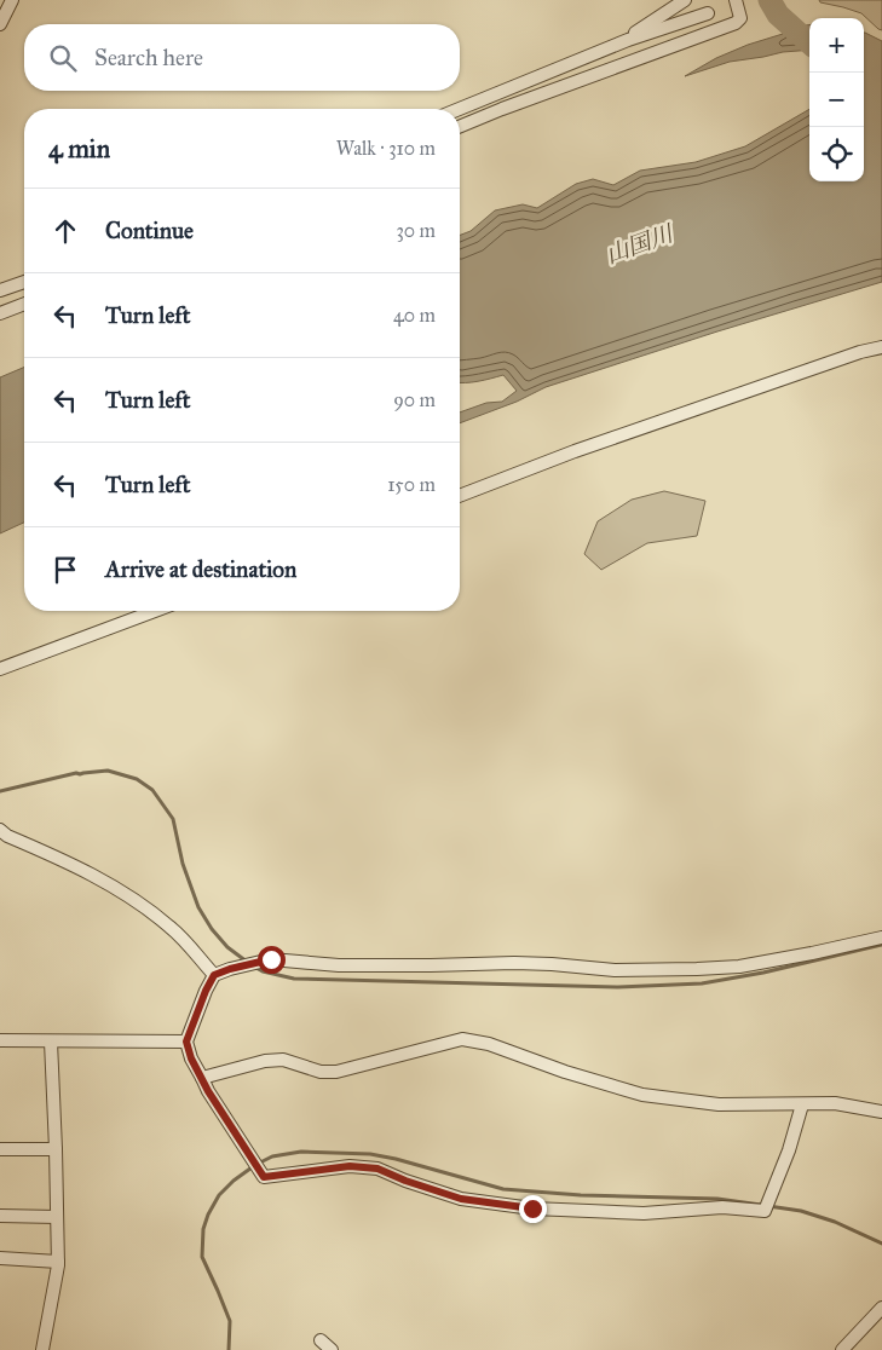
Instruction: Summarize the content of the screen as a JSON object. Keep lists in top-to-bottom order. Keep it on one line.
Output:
{"water":["山国川"],"page":{"map_buttons":["+","−"],"search":"Search here","heading":["4 min","Walk · 310 m"],"list":[["Continue","30 m"],["Turn left","40 m"],["Turn left","90 m"],["Turn left","150 m"],"Arrive at destination"]}}
